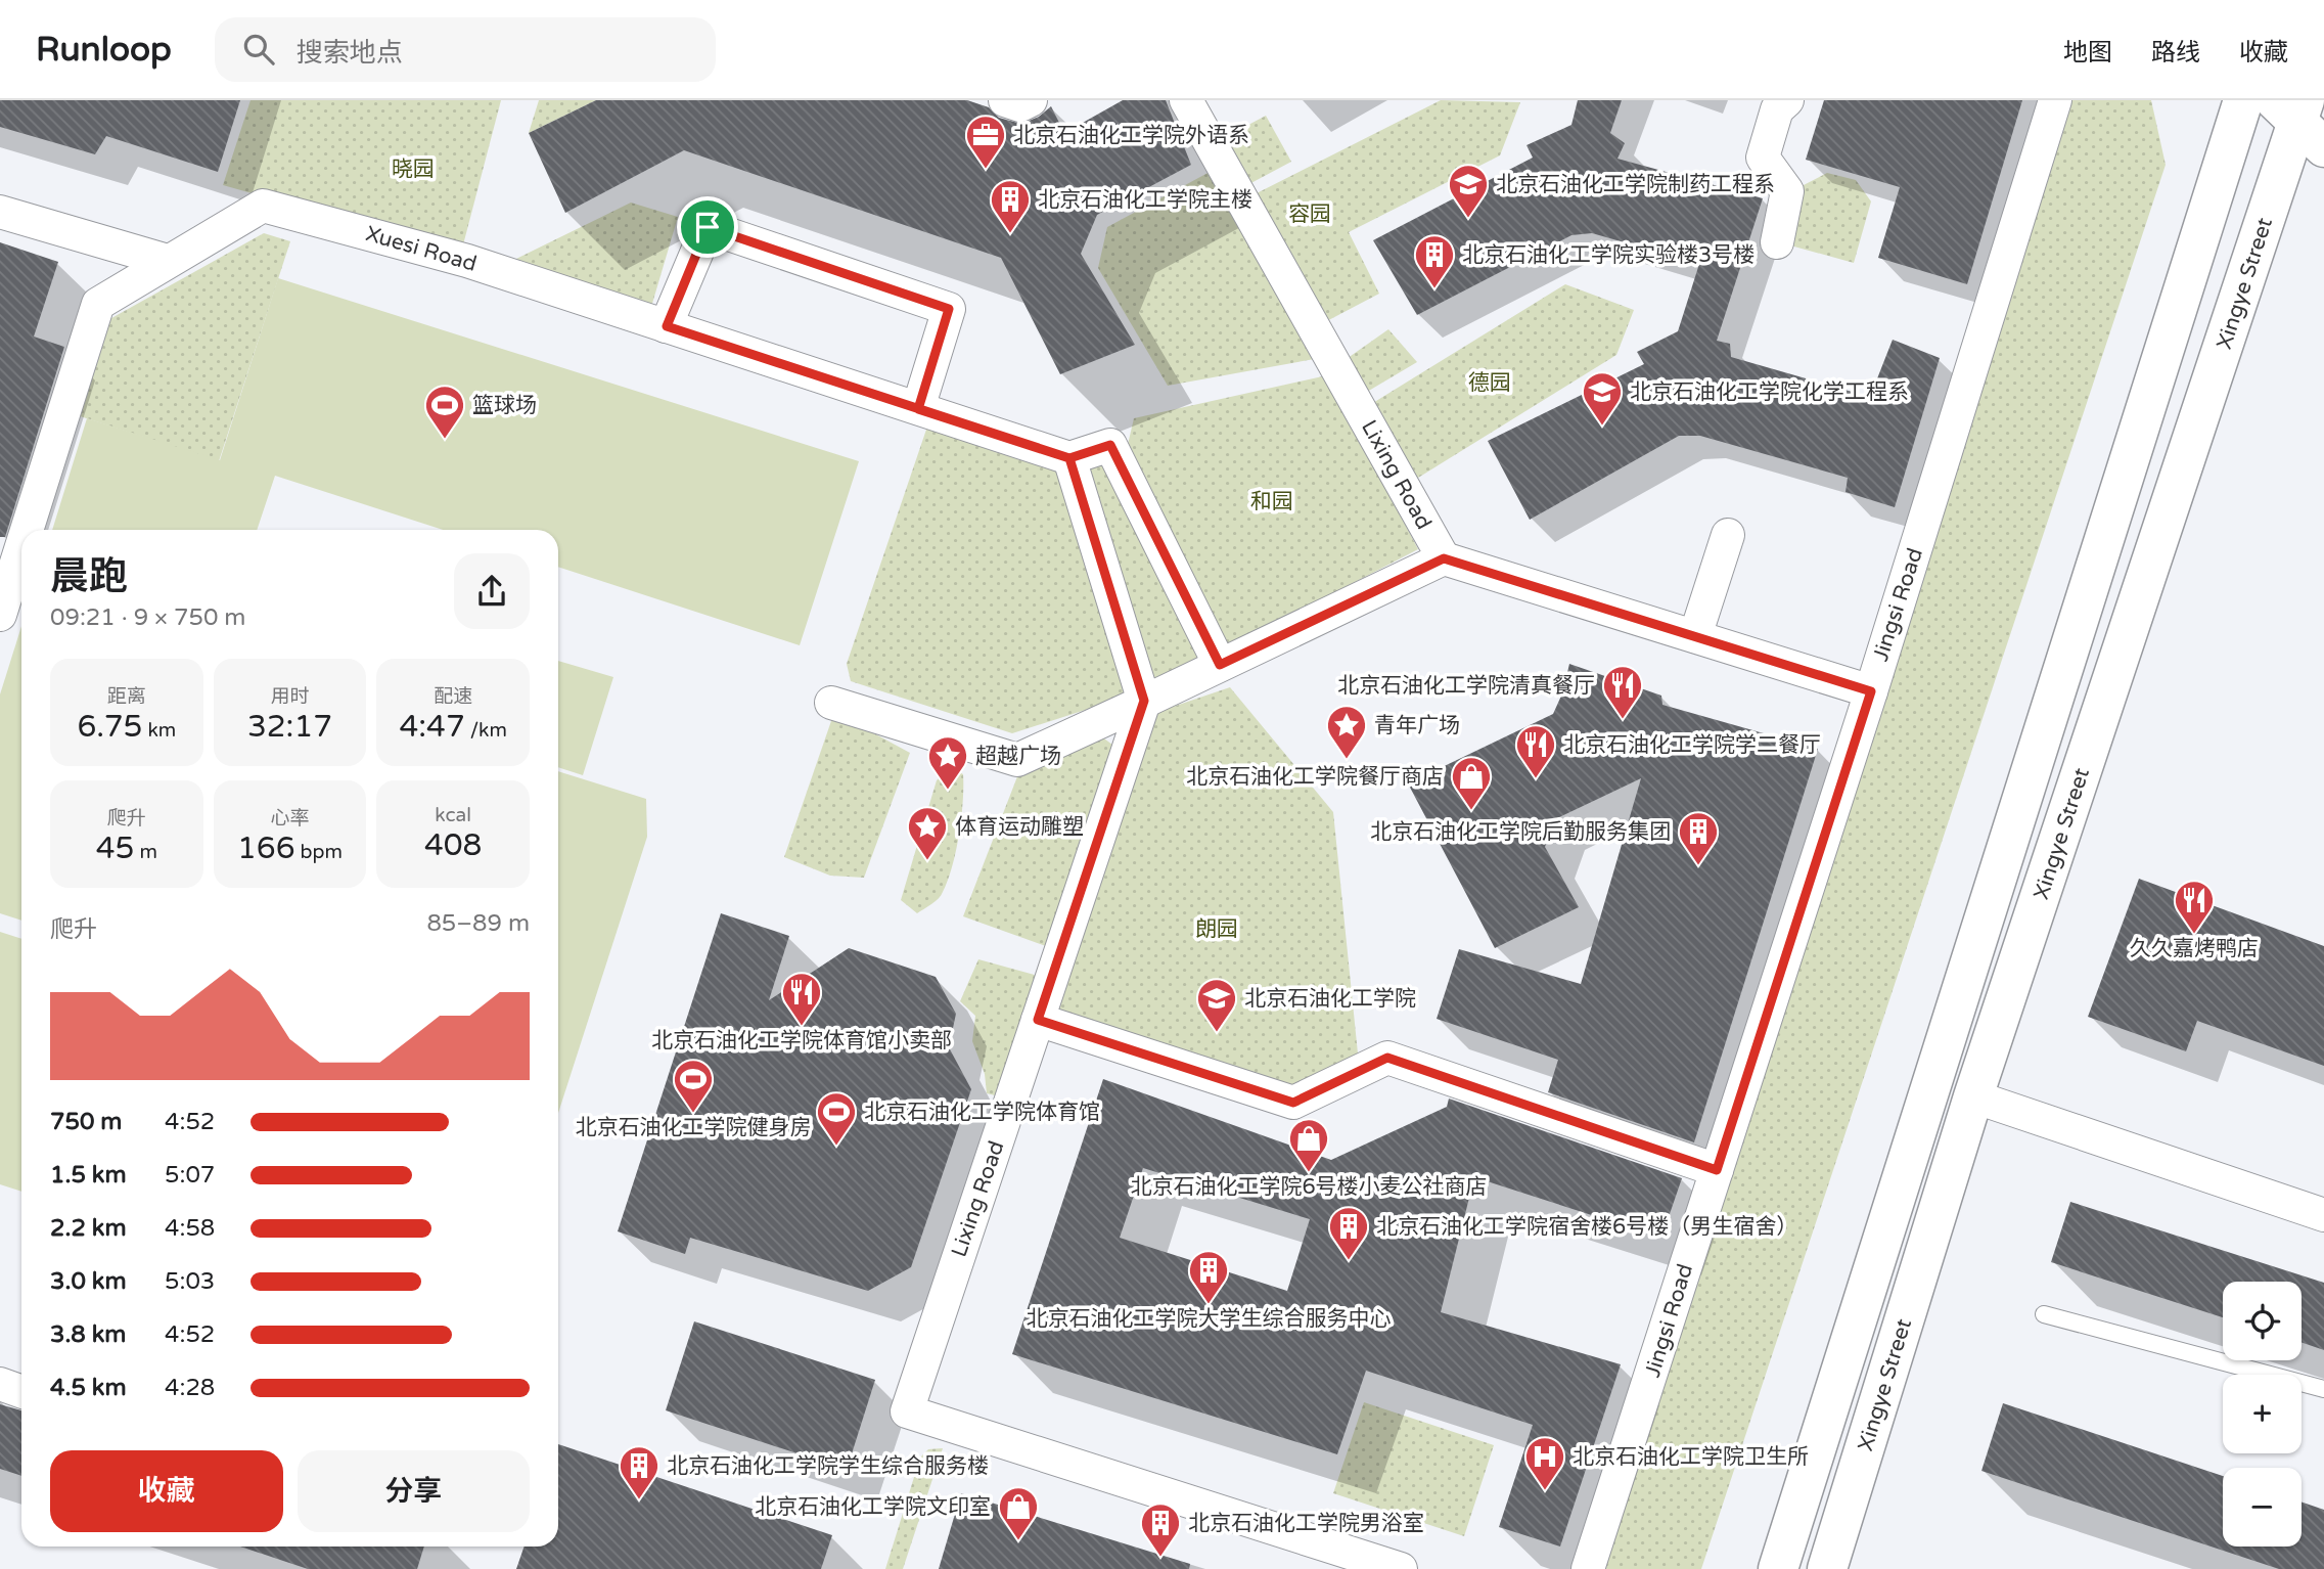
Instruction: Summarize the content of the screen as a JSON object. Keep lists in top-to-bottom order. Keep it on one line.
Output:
{"streets":{"main road":["Xingye Street"],"street":["Xuesi Road","Lixing Road","Jingsi Road"]},"parks":["晓园","容园","德园","和园","朗园"],"places":{"office":["北京石油化工学院外语系"],"school or university":["北京石油化工学院制药工程系","北京石油化工学院化学工程系","北京石油化工学院"],"building":["北京石油化工学院主楼","北京石油化工学院实验楼3号楼","北京石油化工学院后勤服务集团","北京石油化工学院宿舍楼6号楼（男生宿舍）","北京石油化工学院大学生综合服务中心","北京石油化工学院学生综合服务楼","北京石油化工学院男浴室"],"sports":["篮球场","北京石油化工学院健身房","北京石油化工学院体育馆"],"restaurant":["北京石油化工学院清真餐厅","北京石油化工学院学二餐厅","久久嘉烤鸭店","北京石油化工学院体育馆小卖部"],"place":["青年广场","超越广场","体育运动雕塑"],"shop":["北京石油化工学院餐厅商店","北京石油化工学院6号楼小麦公社商店","北京石油化工学院文印室"],"hospital":["北京石油化工学院卫生所"]},"page":{"header":"Runloop","search":"搜索地点","nav":["地图","路线","收藏"],"heading":["晨跑","09:21 · 9 × 750 m"],"stats":[["距离","6.75 km"],["用时","32:17"],["配速","4:47 /km"],["爬升","45 m"],["心率","166 bpm"],["kcal","408"]],"chart":["爬升","85–89 m"],"list":[{"name":"750 m","note":"4:52"},{"name":"1.5 km","note":"5:07"},{"name":"2.2 km","note":"4:58"},{"name":"3.0 km","note":"5:03"},{"name":"3.8 km","note":"4:52"},{"name":"4.5 km","note":"4:28"}],"map_buttons":["+","−"],"buttons":["收藏","分享"]}}
